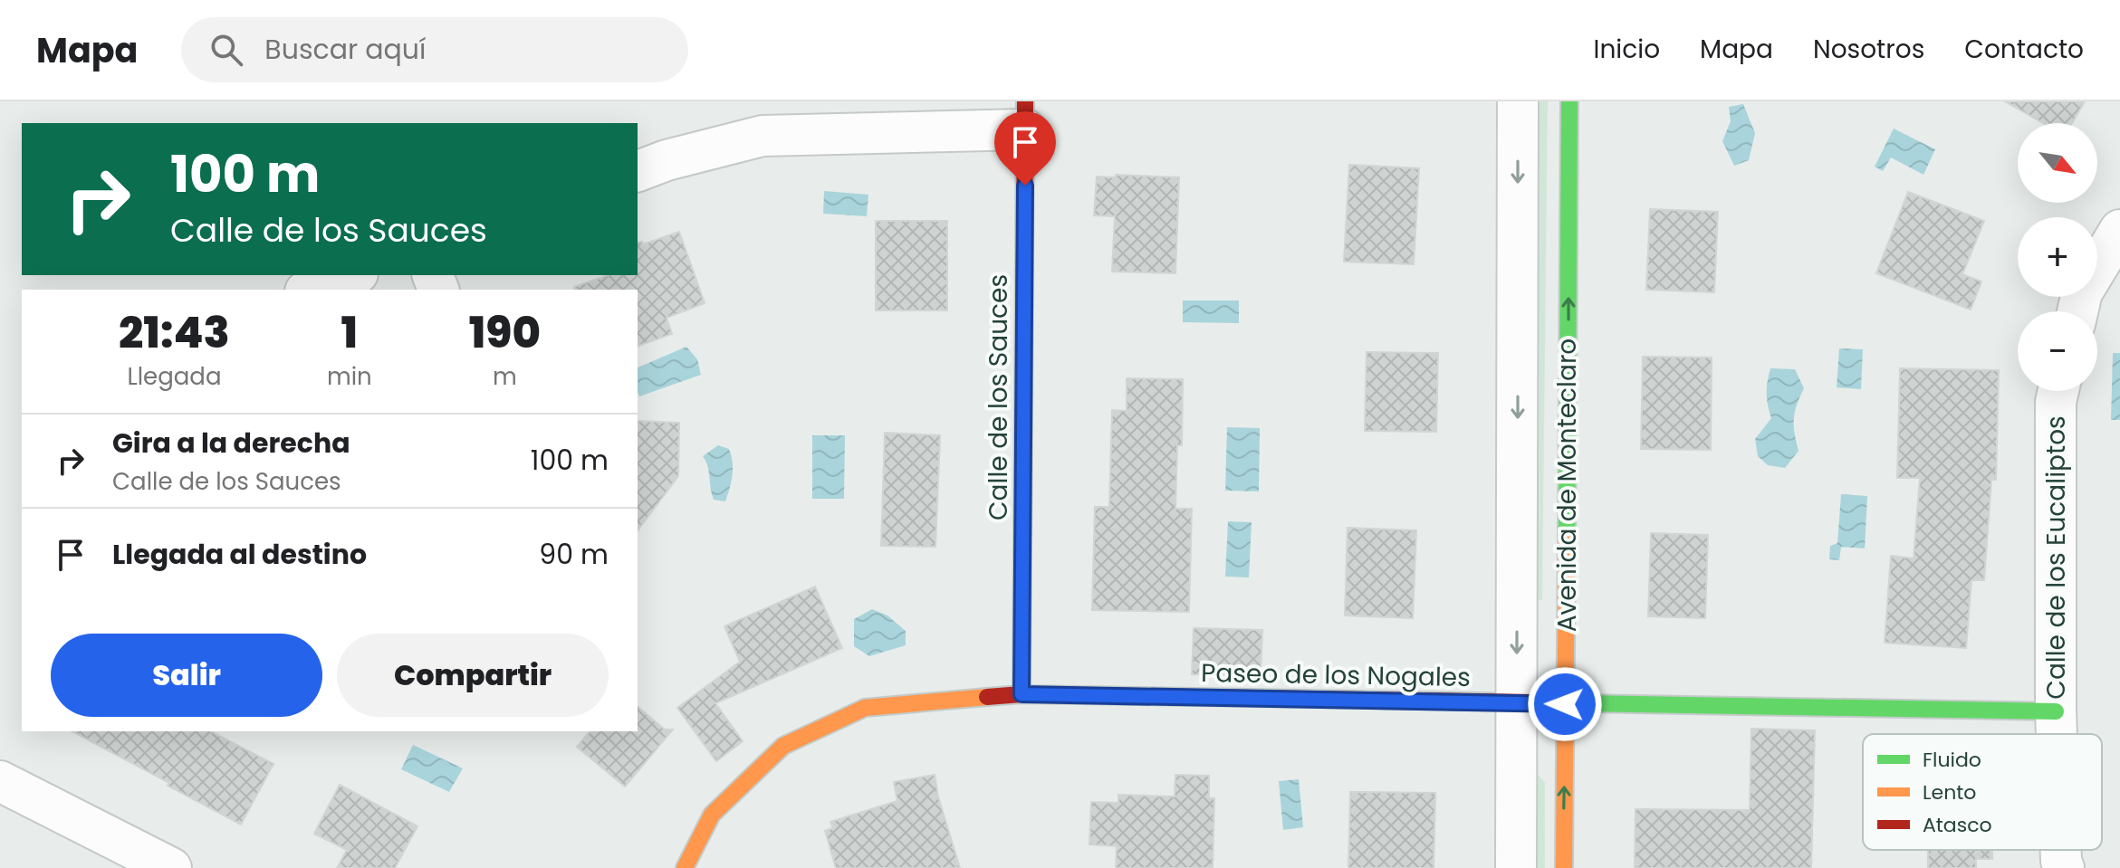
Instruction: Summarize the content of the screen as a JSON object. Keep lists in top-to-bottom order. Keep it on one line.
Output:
{"streets":{"street":["Calle de los Sauces","Avenida de Monteclaro","Calle de los Eucaliptos","Paseo de los Nogales"]},"crossings":[["Calle de los Sauces","Paseo de los Nogales"],["Avenida de Monteclaro","Paseo de los Nogales"],["Calle de los Eucaliptos","Paseo de los Nogales"]],"legend":["Fluido","Lento","Atasco"],"north":"bottom right","page":{"header":"Mapa","search":"Buscar aquí","nav":["Inicio","Mapa","Nosotros","Contacto"],"map_buttons":["+","−"],"turn":["100 m","Calle de los Sauces"],"eta":["21:43","Llegada","1","min","190","m"],"list":[{"name":"Gira a la derecha","note":"Calle de los Sauces","value":"100 m"},{"name":"Llegada al destino","value":"90 m"}],"buttons":["Salir","Compartir"]}}
